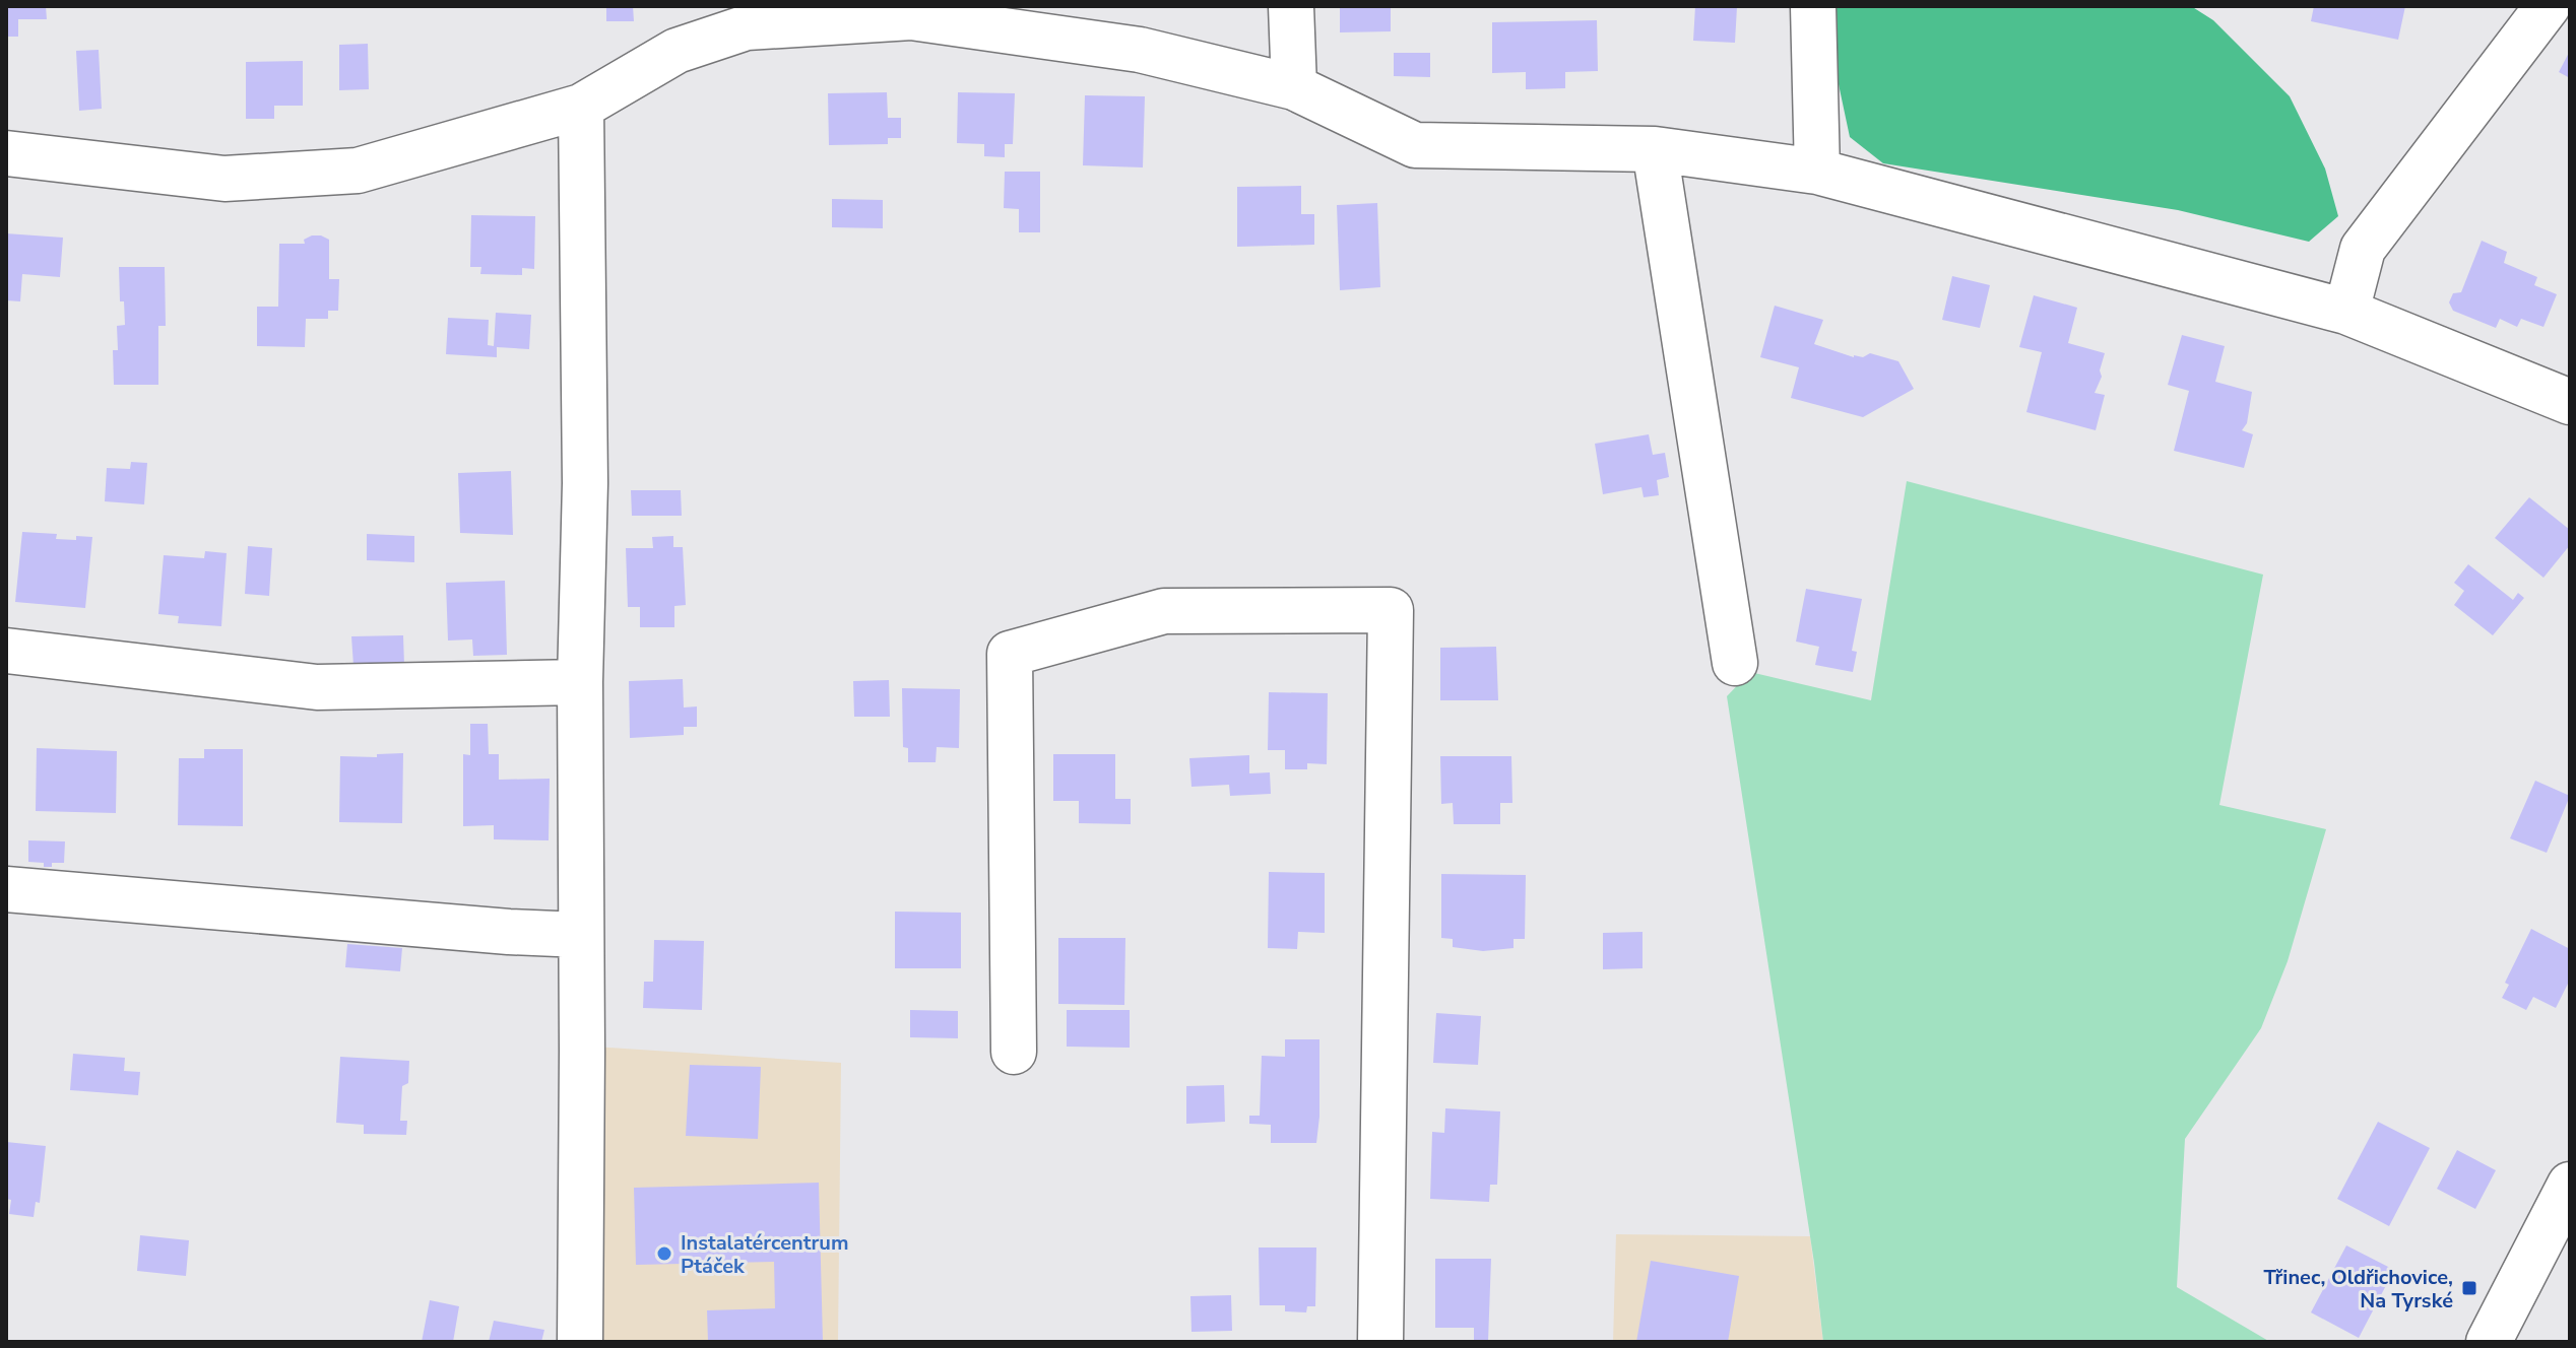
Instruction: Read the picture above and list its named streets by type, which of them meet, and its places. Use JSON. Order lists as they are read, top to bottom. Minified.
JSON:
{"places":{"other":["Instalatércentrum Ptáček"],"transit":["Třinec, Oldřichovice, Na Tyrské"]}}
